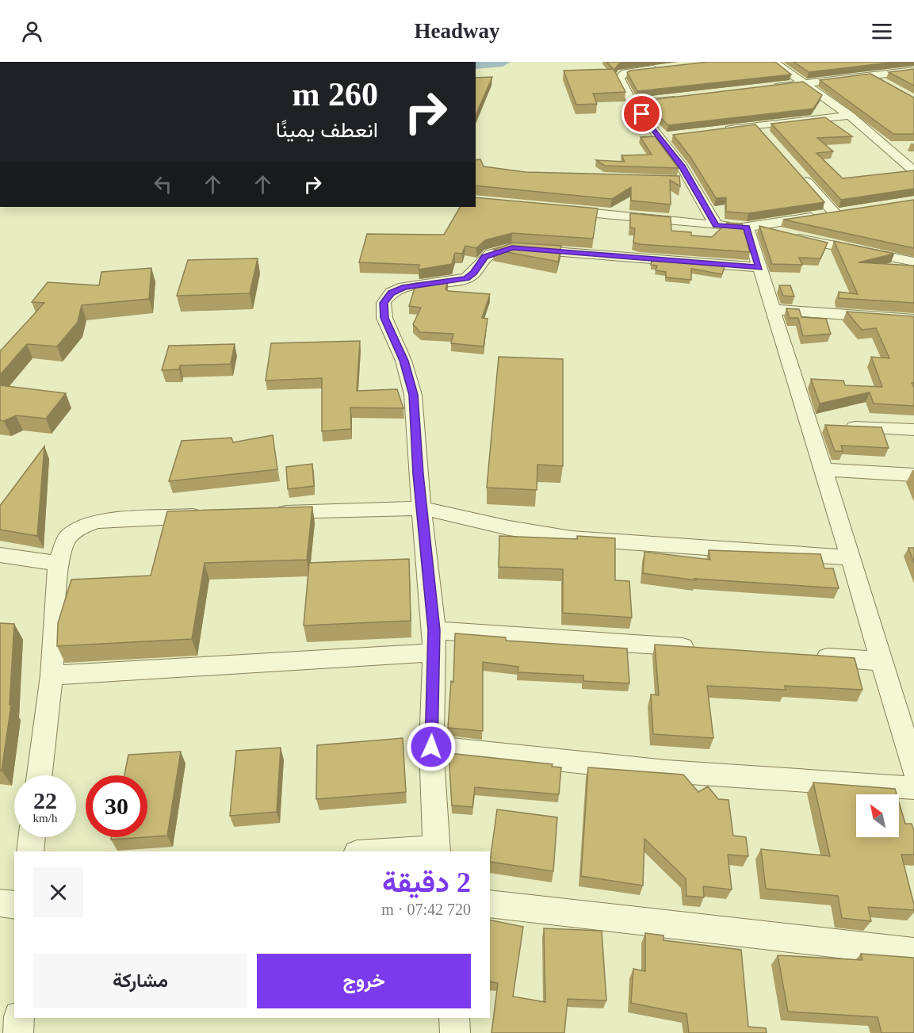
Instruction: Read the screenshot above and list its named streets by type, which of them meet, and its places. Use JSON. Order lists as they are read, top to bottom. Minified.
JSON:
{"north":"top left","page":{"header":"Headway","turn":["260 m","انعطف يمينًا"],"speed":"22 km/h","limit":"30","heading":["2 دقيقة","720 m · 07:42"],"buttons":["خروج","مشاركة"]}}
